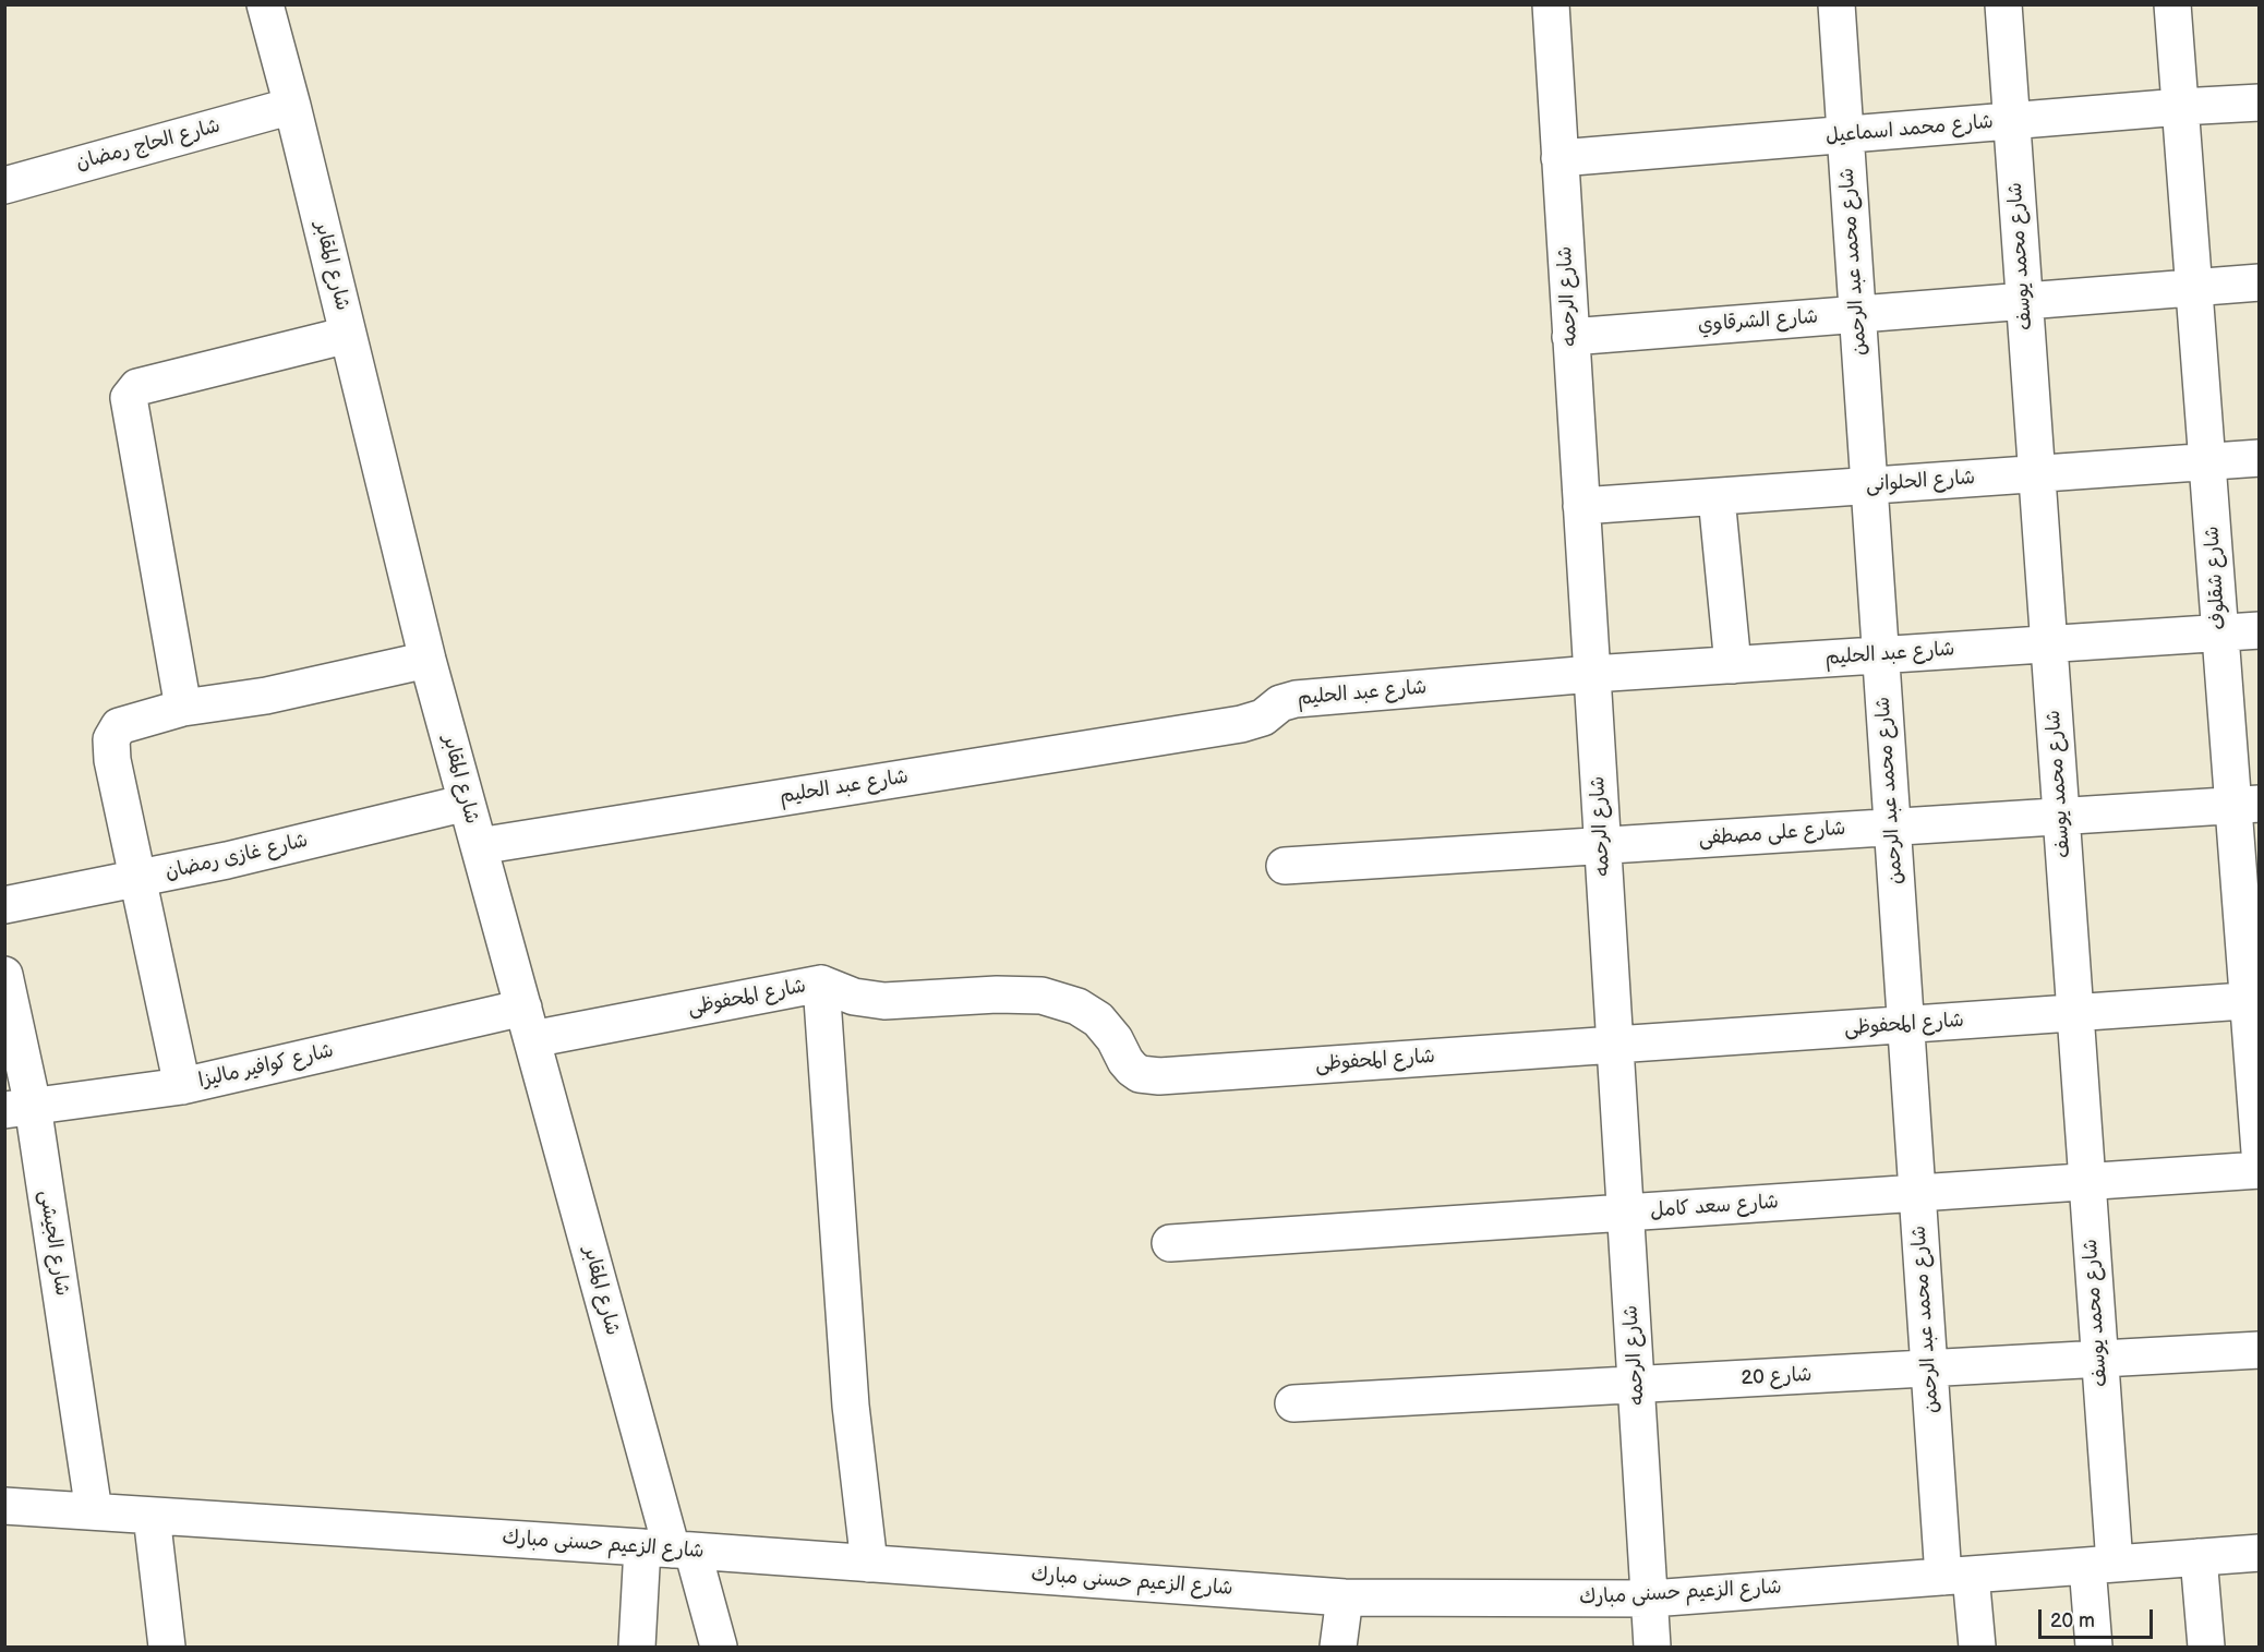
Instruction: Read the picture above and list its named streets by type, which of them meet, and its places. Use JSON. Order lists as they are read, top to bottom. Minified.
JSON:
{"streets":{"street":["شارع محمد اسماعيل","شارع الحاج رمضان","شارع محمد يوسف","شارع محمد عبد الرحمن","شارع المقابر","شارع الرحمه","شارع الشرقاوي","شارع الحلوانى","شارع شقلوف","شارع عبد الحليم","شارع على مصطفى","شارع غازى رمضان","شارع المحفوظى","شارع كوافير ماليزا","شارع سعد كامل","شارع الجيشى","شارع 20","شارع الزعيم حسنى مبارك"]},"crossings":[["شارع محمد اسماعيل","شارع محمد يوسف"],["شارع محمد اسماعيل","شارع محمد عبد الرحمن"],["شارع محمد اسماعيل","شارع الرحمه"],["شارع محمد اسماعيل","شارع شقلوف"],["شارع الحاج رمضان","شارع المقابر"],["شارع محمد يوسف","شارع الشرقاوي"],["شارع محمد يوسف","شارع الحلوانى"],["شارع محمد يوسف","شارع عبد الحليم"],["شارع محمد يوسف","شارع على مصطفى"],["شارع محمد يوسف","شارع المحفوظى"],["شارع محمد يوسف","شارع سعد كامل"],["شارع محمد يوسف","شارع 20"],["شارع محمد يوسف","شارع الزعيم حسنى مبارك"],["شارع محمد عبد الرحمن","شارع الشرقاوي"],["شارع محمد عبد الرحمن","شارع الحلوانى"],["شارع محمد عبد الرحمن","شارع عبد الحليم"],["شارع محمد عبد الرحمن","شارع على مصطفى"],["شارع محمد عبد الرحمن","شارع المحفوظى"],["شارع محمد عبد الرحمن","شارع سعد كامل"],["شارع محمد عبد الرحمن","شارع 20"],["شارع محمد عبد الرحمن","شارع الزعيم حسنى مبارك"],["شارع المقابر","شارع عبد الحليم"],["شارع المقابر","شارع غازى رمضان"],["شارع المقابر","شارع المحفوظى"],["شارع المقابر","شارع كوافير ماليزا"],["شارع المقابر","شارع الزعيم حسنى مبارك"],["شارع الرحمه","شارع الشرقاوي"],["شارع الرحمه","شارع الحلوانى"],["شارع الرحمه","شارع عبد الحليم"],["شارع الرحمه","شارع على مصطفى"],["شارع الرحمه","شارع المحفوظى"],["شارع الرحمه","شارع سعد كامل"],["شارع الرحمه","شارع 20"],["شارع الرحمه","شارع الزعيم حسنى مبارك"],["شارع الشرقاوي","شارع شقلوف"],["شارع الحلوانى","شارع شقلوف"],["شارع شقلوف","شارع عبد الحليم"],["شارع شقلوف","شارع على مصطفى"],["شارع شقلوف","شارع المحفوظى"],["شارع المحفوظى","شارع كوافير ماليزا"],["شارع كوافير ماليزا","شارع الجيشى"],["شارع الجيشى","شارع الزعيم حسنى مبارك"]],"scale_bar":"20 m"}
